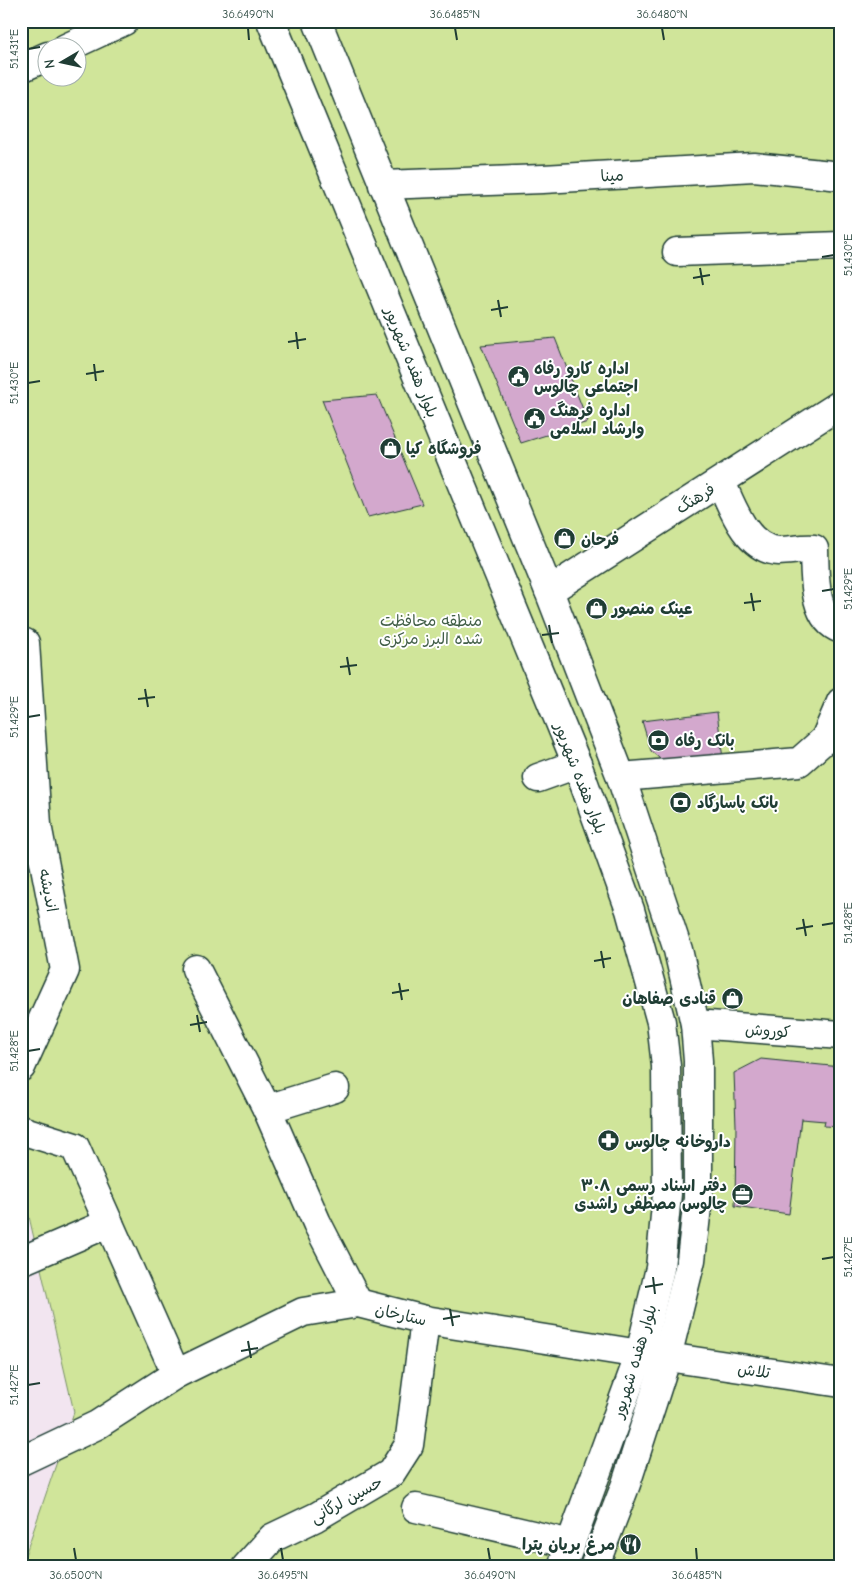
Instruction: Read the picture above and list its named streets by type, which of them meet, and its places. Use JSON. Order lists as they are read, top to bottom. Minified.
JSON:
{"streets":{"main road":["مینا","بلوار هفده شهریور","فرهنگ","اندیشه","کوروش","ستارخان","تلاش","حسین لرگانی"]},"crossings":[["مینا","بلوار هفده شهریور"],["بلوار هفده شهریور","فرهنگ"],["بلوار هفده شهریور","کوروش"],["بلوار هفده شهریور","ستارخان"],["بلوار هفده شهریور","تلاش"],["ستارخان","حسین لرگانی"]],"parks":["منطقه محافظت شده البرز مرکزی"],"places":{"public building":["اداره کارو رفاه اجتماعی چالوس","اداره فرهنگ وارشاد اسلامی"],"shop":["فروشگاه کیا","فرحان","عینک منصور","قنادی صفاهان"],"bank":["بانک رفاه","بانک پاسارگاد"],"pharmacy":["داروخانه چالوس"],"office":["دفتر اسناد رسمی ۳۰۸ چالوس مصطفی راشدی"],"restaurant":["مرغ بریان پترا"]},"north":"left","coordinates":["36.6490°N","36.6485°N","36.6480°N","51.431°E","51.430°E","51.429°E","51.428°E","51.427°E","36.6500°N","36.6495°N"]}
